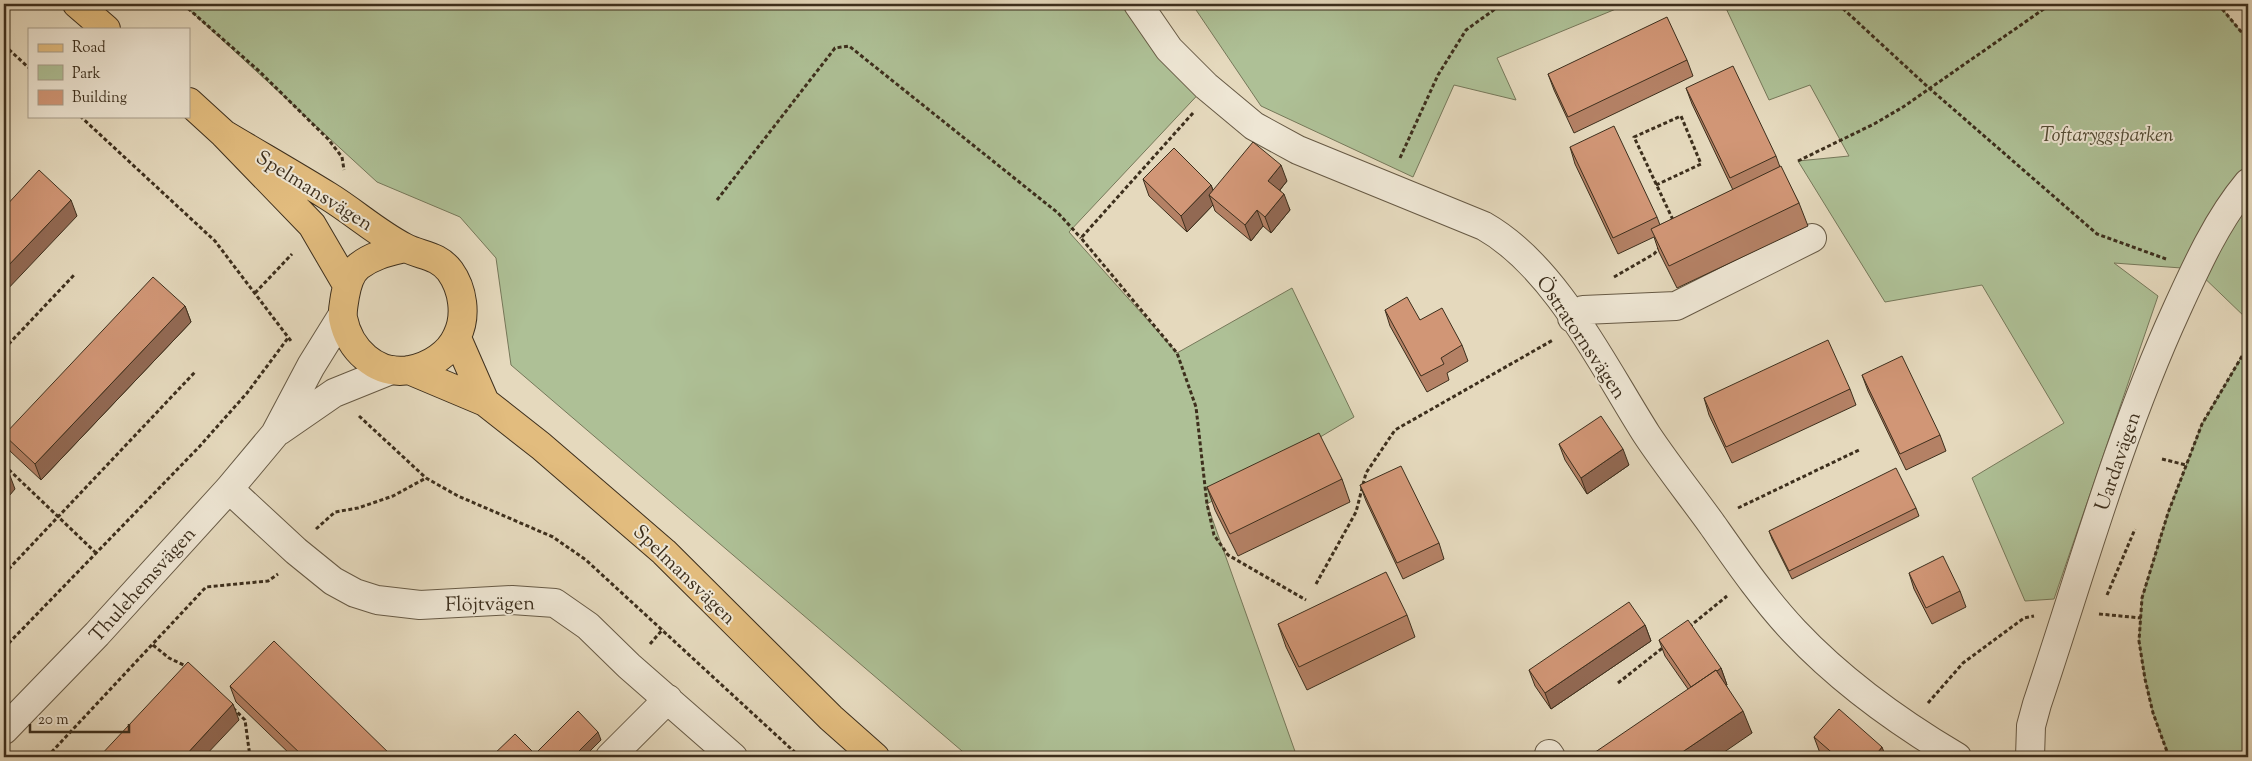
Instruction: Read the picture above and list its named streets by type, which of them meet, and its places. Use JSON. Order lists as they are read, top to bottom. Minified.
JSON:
{"streets":{"main road":["Spelmansvägen"],"street":["Östratornsvägen","Uardavägen","Thulehemsvägen","Flöjtvägen"]},"crossings":[["Spelmansvägen","Thulehemsvägen"],["Thulehemsvägen","Flöjtvägen"]],"parks":["Toftaryggsparken"],"legend":["Road","Park","Building"],"scale_bar":"20 m"}
